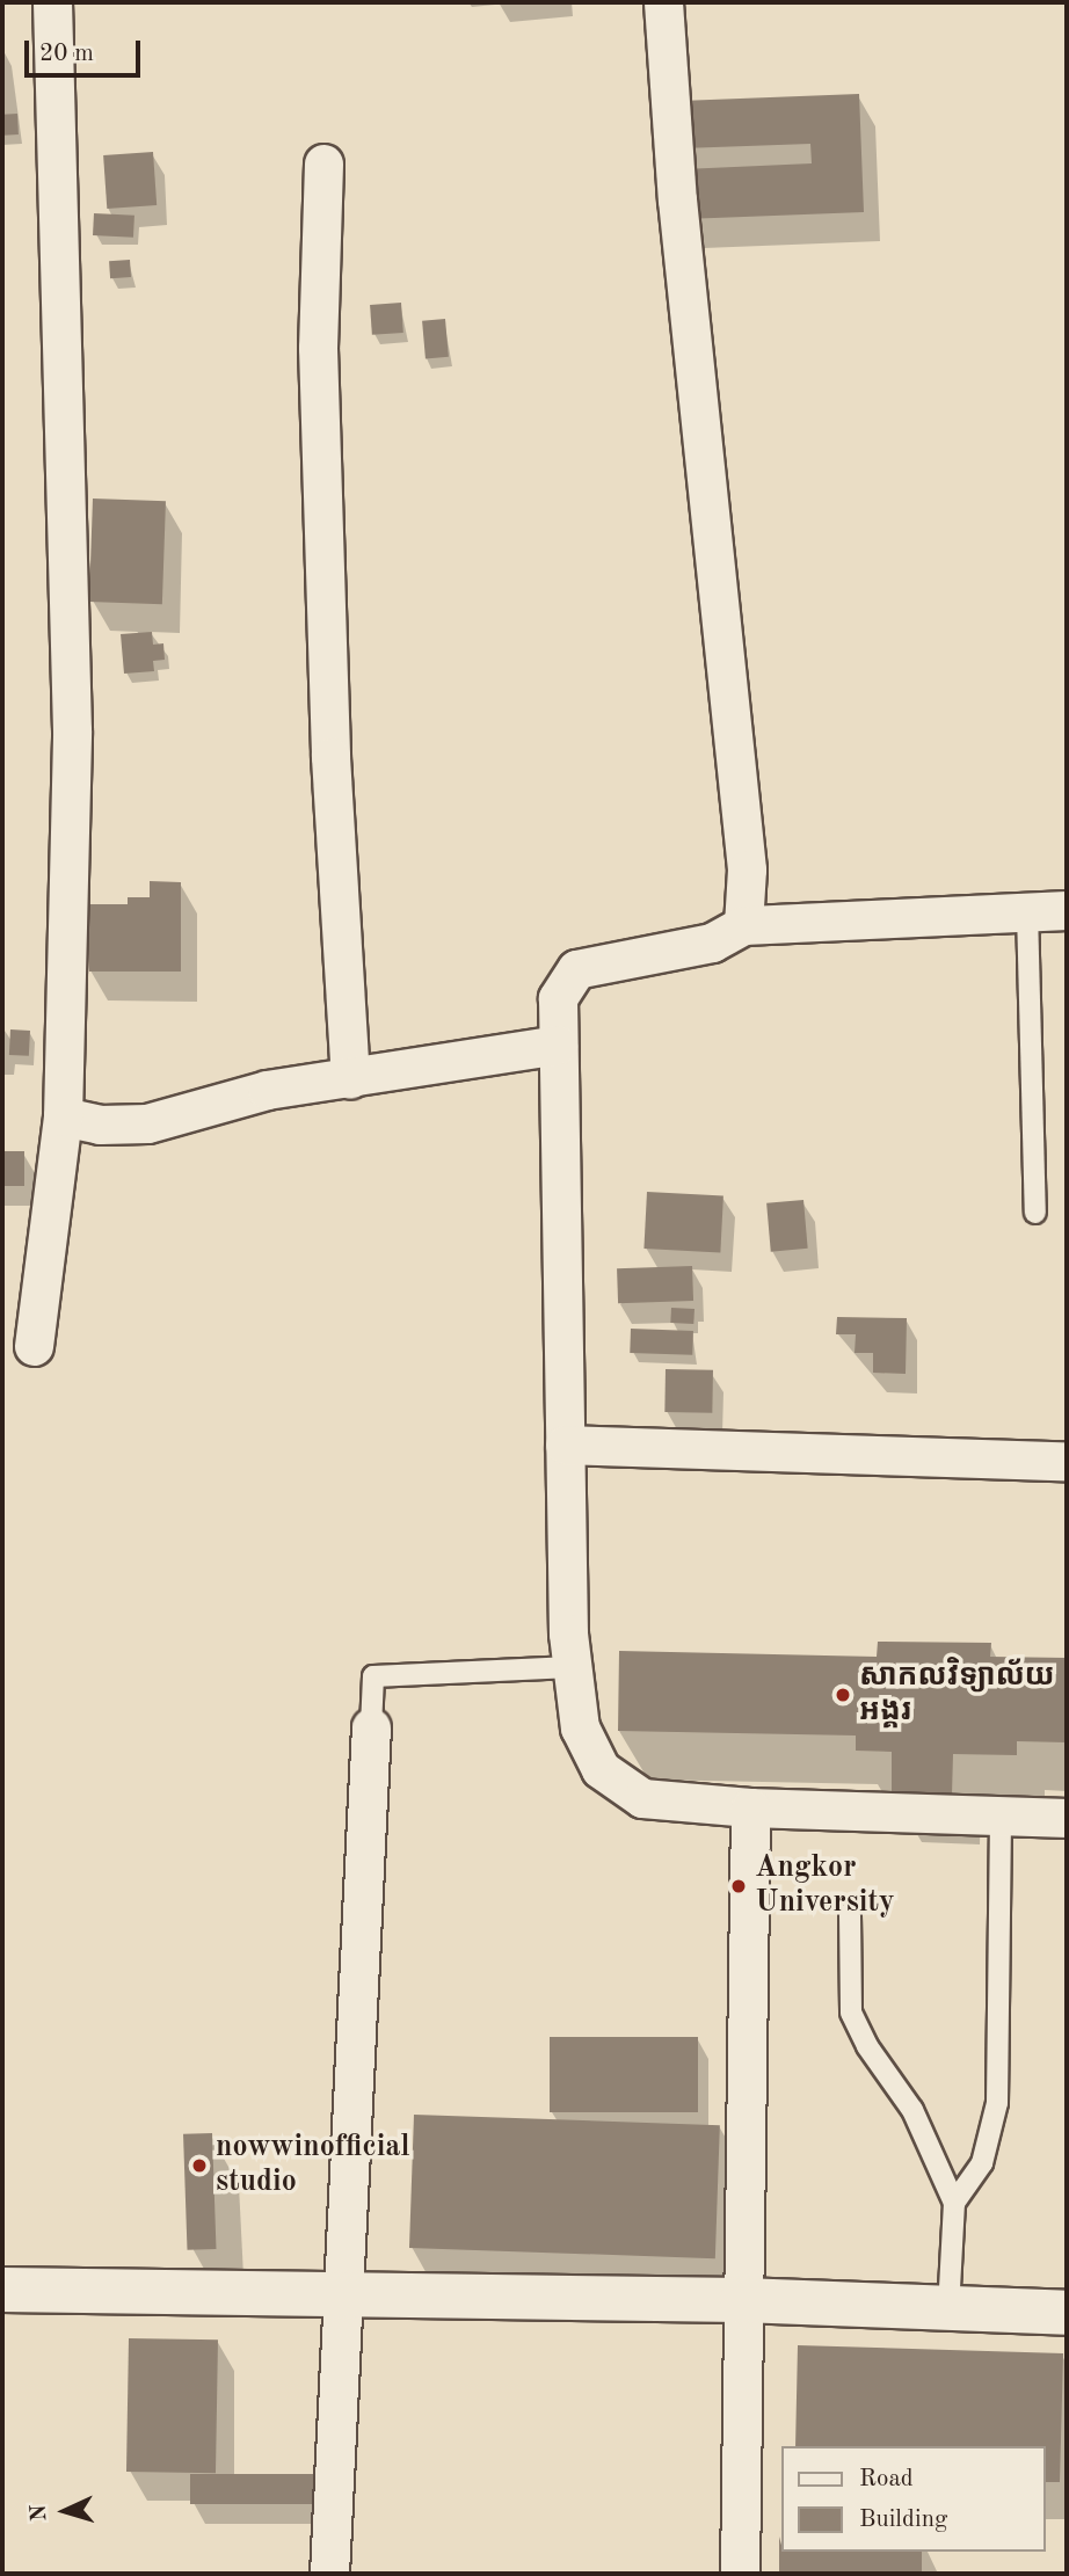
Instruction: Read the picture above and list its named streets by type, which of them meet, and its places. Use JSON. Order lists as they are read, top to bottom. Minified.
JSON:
{"places":["សាកលវិទ្យាល័យ អង្គរ","Angkor University","nowwinofficial studio"],"legend":["Road","Building"],"scale_bar":"20 m","north":"left"}
